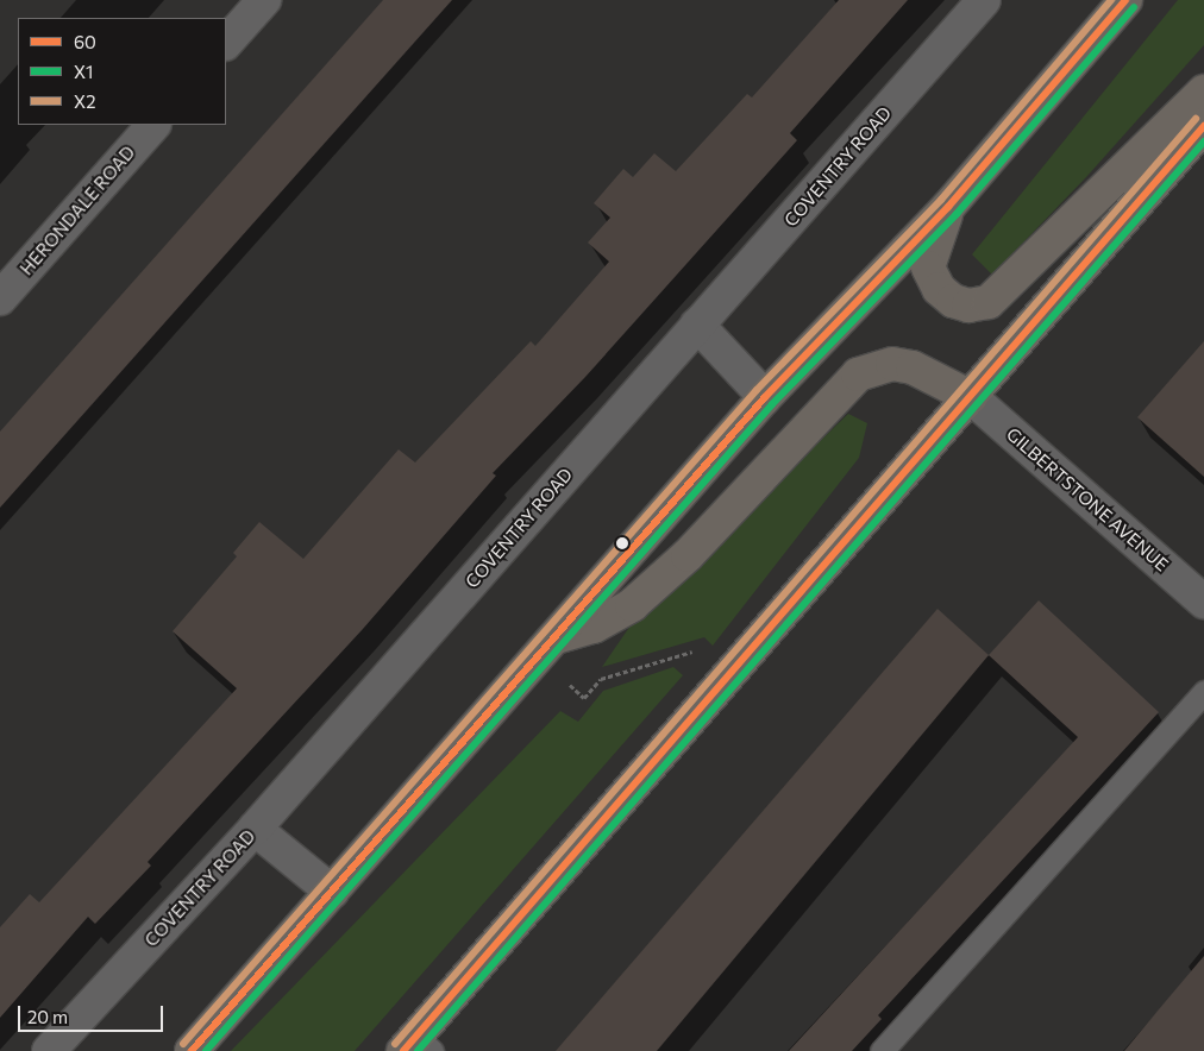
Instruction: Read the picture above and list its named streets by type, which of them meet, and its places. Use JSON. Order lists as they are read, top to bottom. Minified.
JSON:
{"streets":{"street":["COVENTRY ROAD","HERONDALE ROAD","GILBERTSTONE AVENUE"]},"lines":["transit line 60","transit line X2","transit line X1"],"legend":["60","X1","X2"],"scale_bar":"20 m"}
